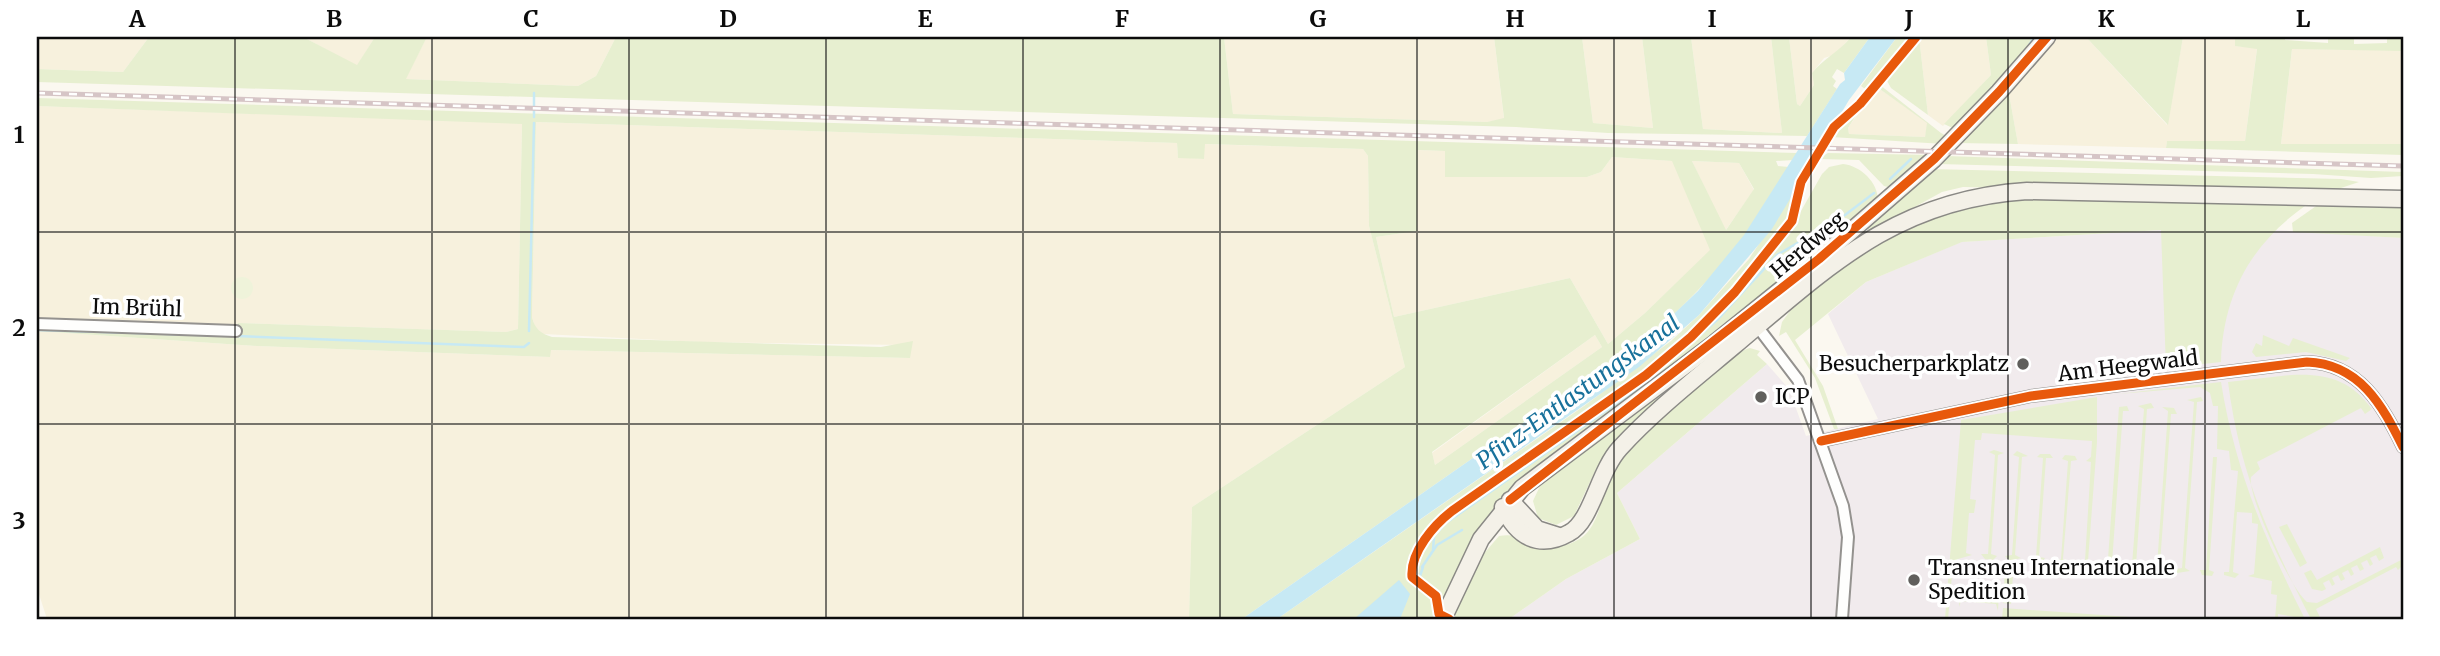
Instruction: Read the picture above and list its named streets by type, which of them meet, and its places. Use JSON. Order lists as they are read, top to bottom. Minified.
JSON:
{"streets":{"main road":["Herdweg"],"street":["Im Brühl","Am Heegwald"]},"water":["Pfinz-Entlastungskanal"],"places":["Besucherparkplatz","ICP","Transneu Internationale Spedition"],"grid":{"columns":["A","B","C","D","E","F","G","H","I","J","K","L"],"rows":["1","2","3"]}}
